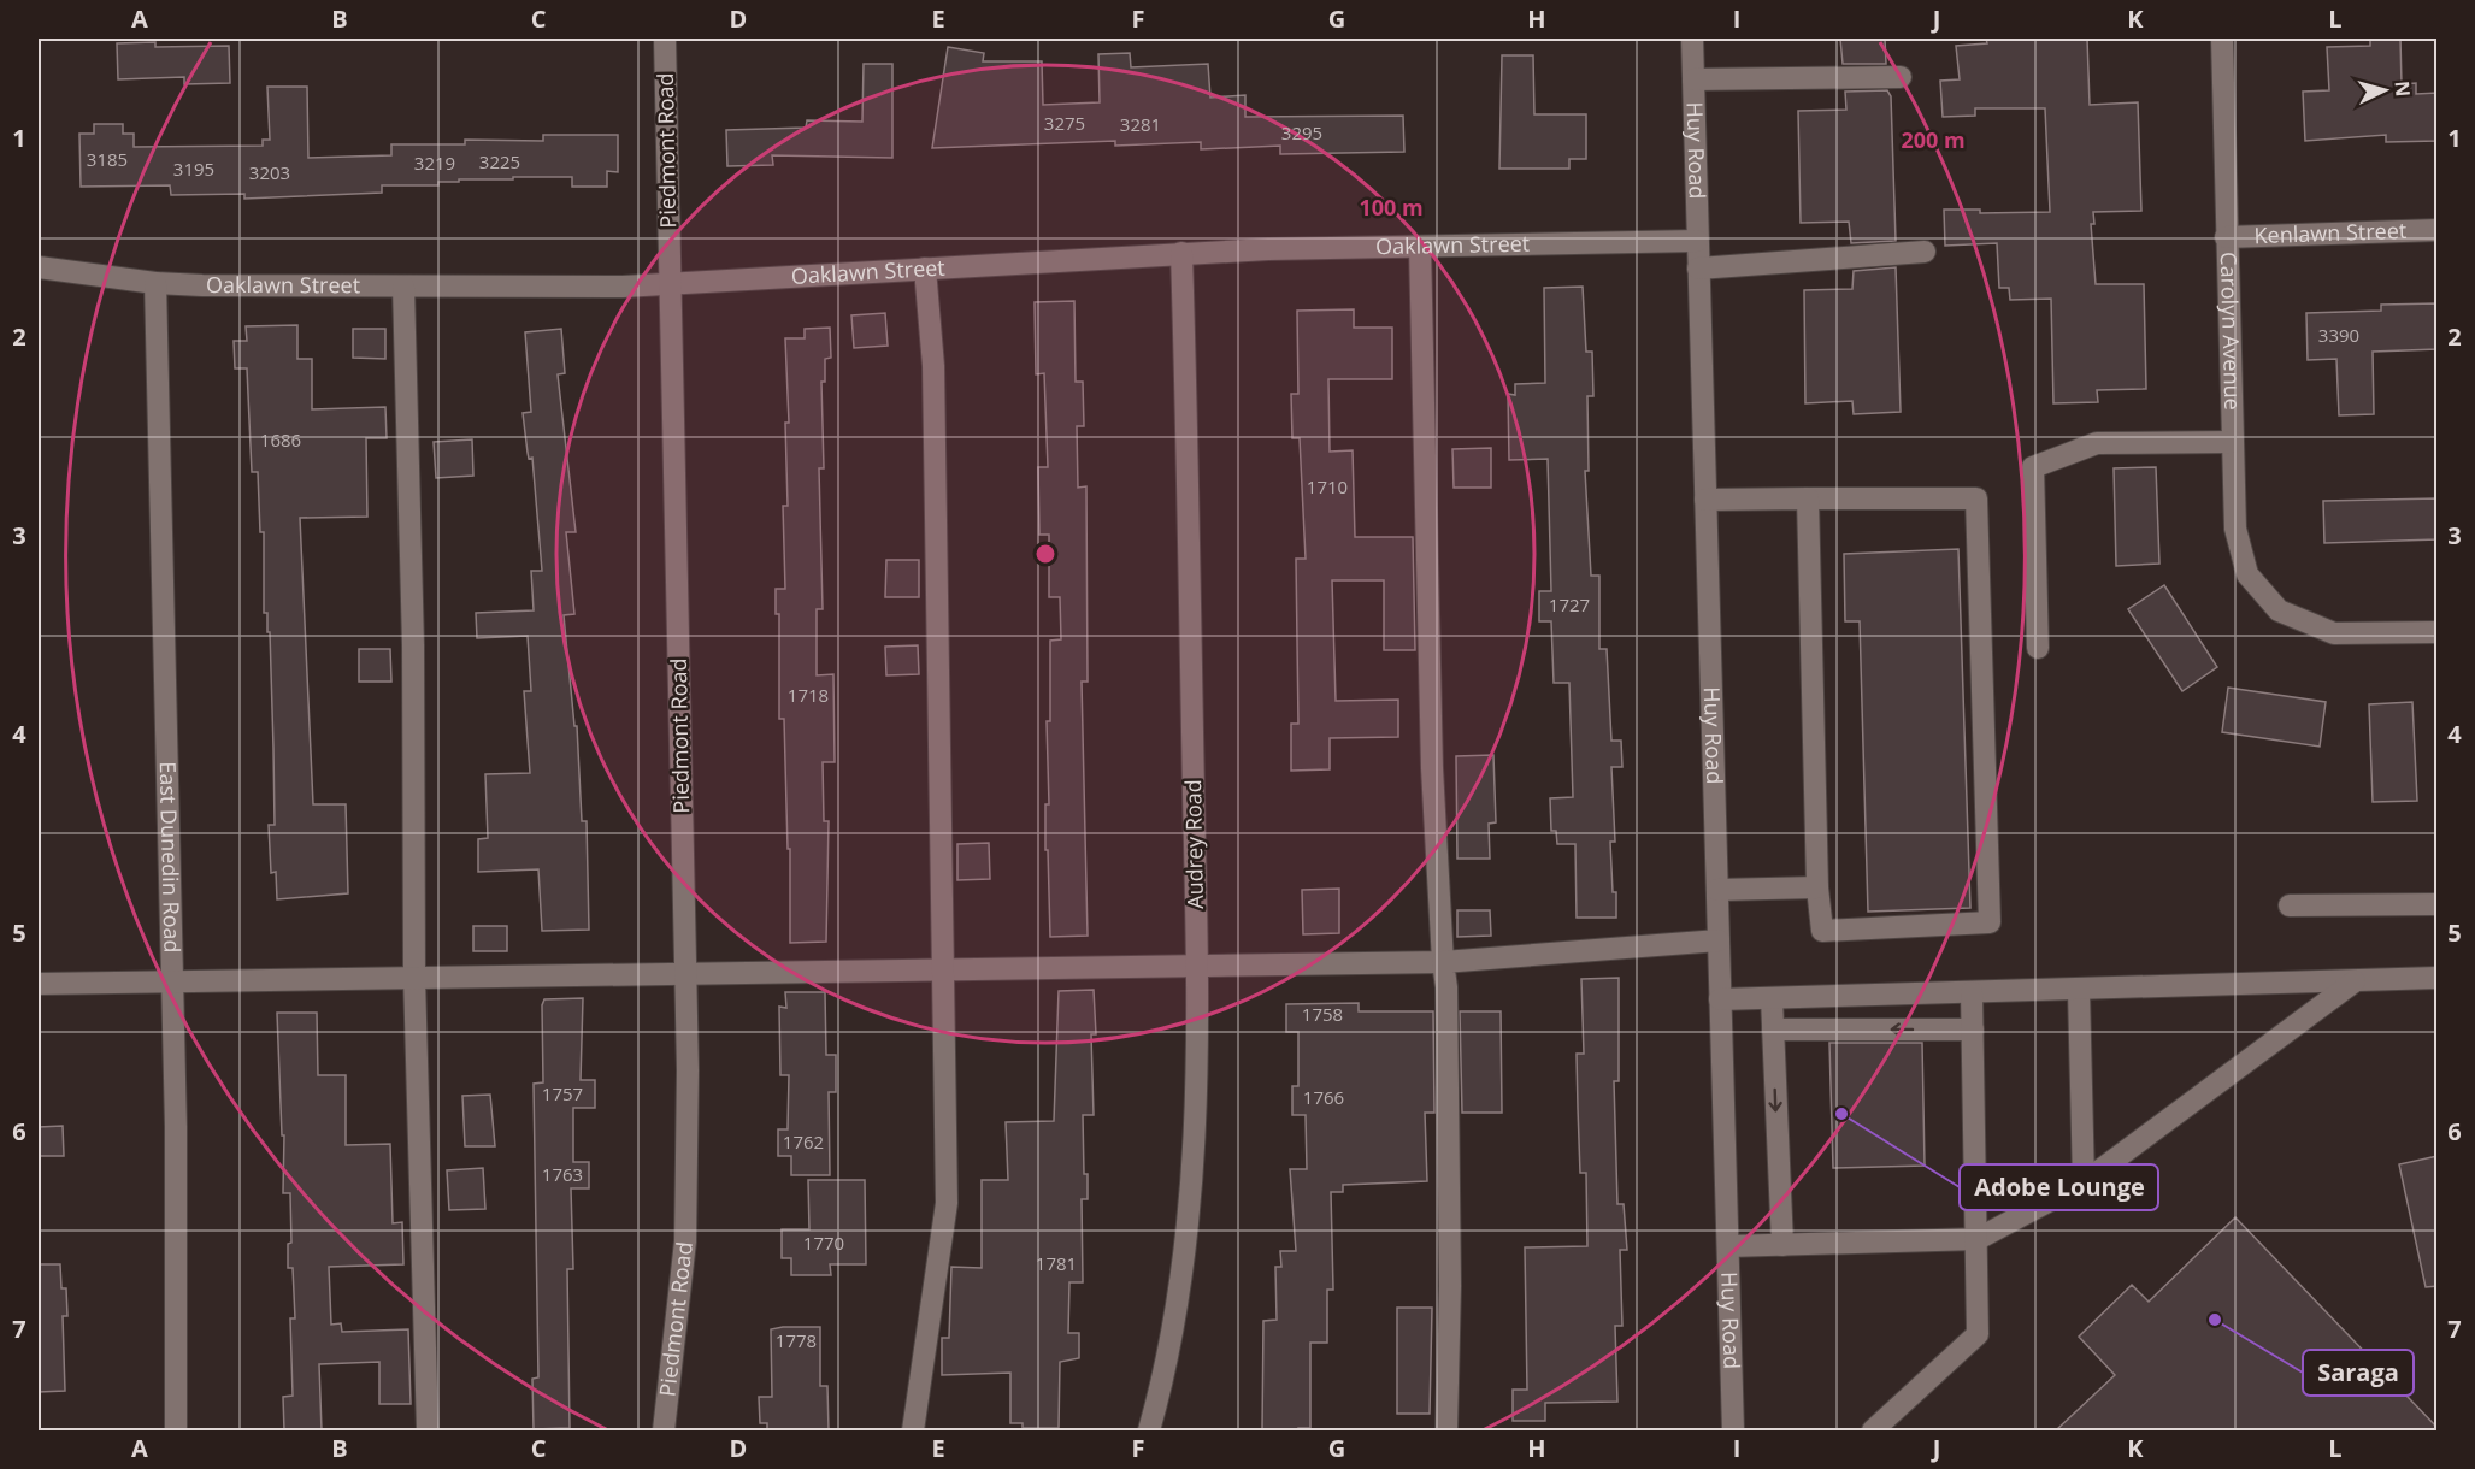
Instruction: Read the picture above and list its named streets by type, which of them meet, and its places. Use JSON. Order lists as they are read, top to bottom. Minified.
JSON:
{"streets":{"street":["Huy Road","Piedmont Road","Kenlawn Street","Oaklawn Street","Carolyn Avenue","Audrey Road","East Dunedin Road"]},"crossings":[["Huy Road","Oaklawn Street"],["Piedmont Road","Oaklawn Street"],["Kenlawn Street","Carolyn Avenue"],["Oaklawn Street","Audrey Road"],["Oaklawn Street","East Dunedin Road"]],"places":["Adobe Lounge","Saraga"],"house_numbers":["3275","3281","3295","3185","3225","3219","3195","3203","3390","1686","1710","1727","1718","1758","1757","1766","1762","1763","1770","1781","1778"],"north":"right","grid":{"columns":["A","B","C","D","E","F","G","H","I","J","K","L"],"rows":["1","2","3","4","5","6","7"]},"rings":["200 m","100 m"]}
